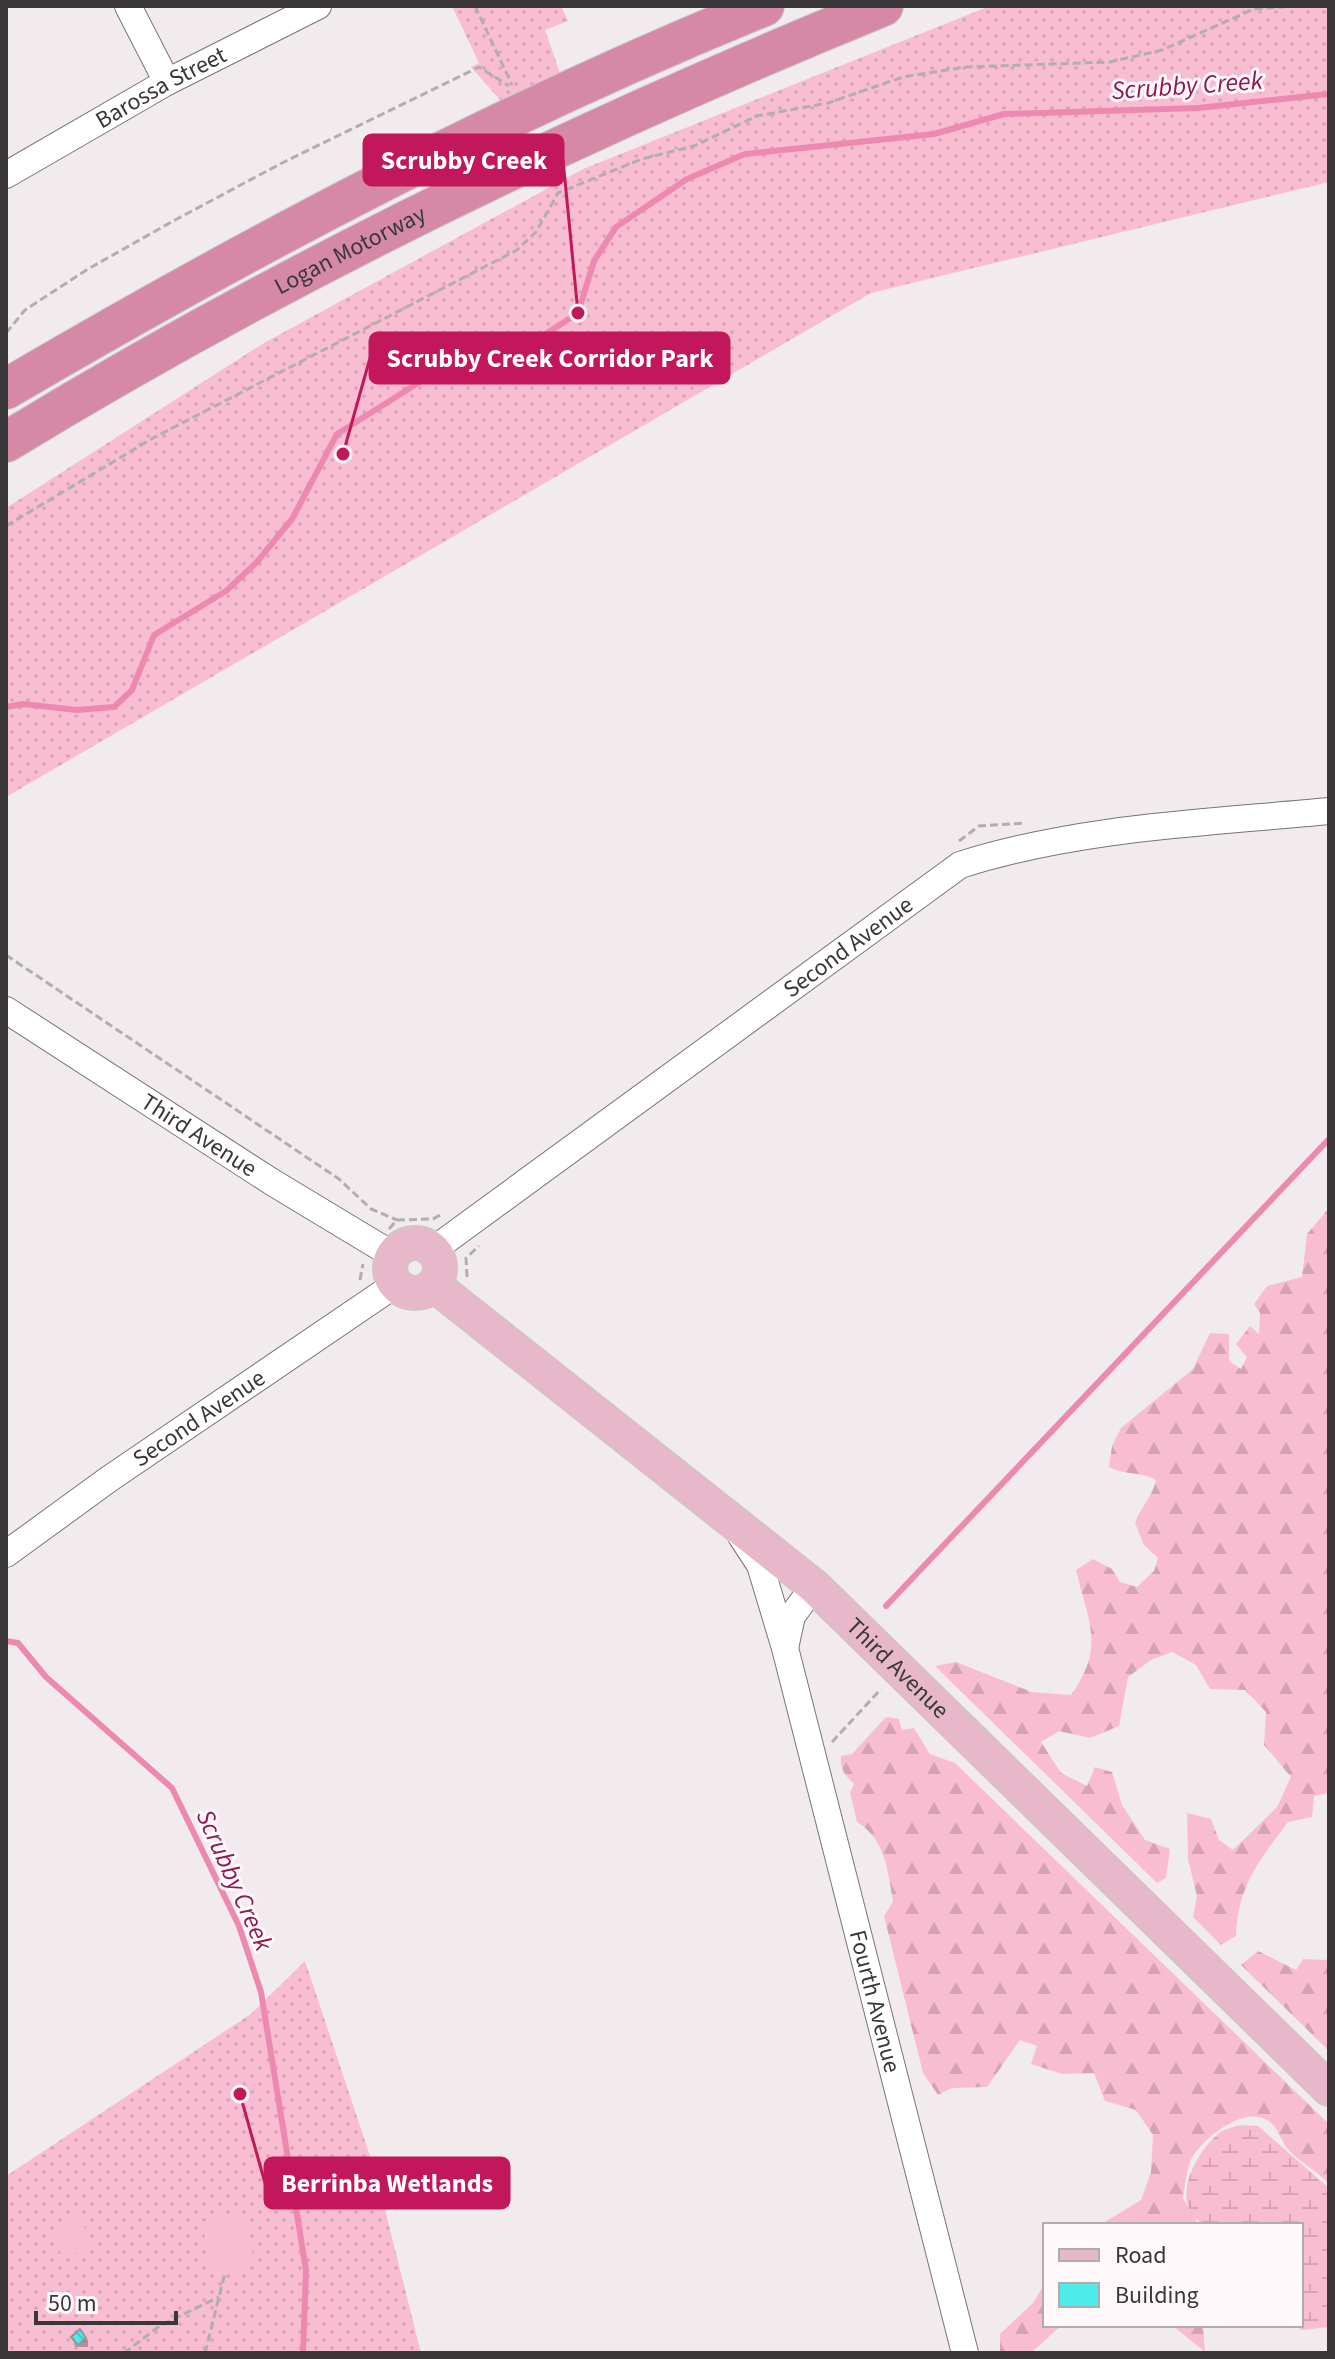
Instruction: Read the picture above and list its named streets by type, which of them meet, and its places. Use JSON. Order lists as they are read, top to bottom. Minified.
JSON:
{"streets":{"highway":["Logan Motorway"],"main road":["Third Avenue"],"street":["Barossa Street","Second Avenue","Fourth Avenue"]},"crossings":[["Second Avenue","Third Avenue"],["Third Avenue","Fourth Avenue"]],"water":["Scrubby Creek"],"places":["Scrubby Creek","Scrubby Creek Corridor Park","Berrinba Wetlands"],"legend":["Road","Building"],"scale_bar":"50 m"}
